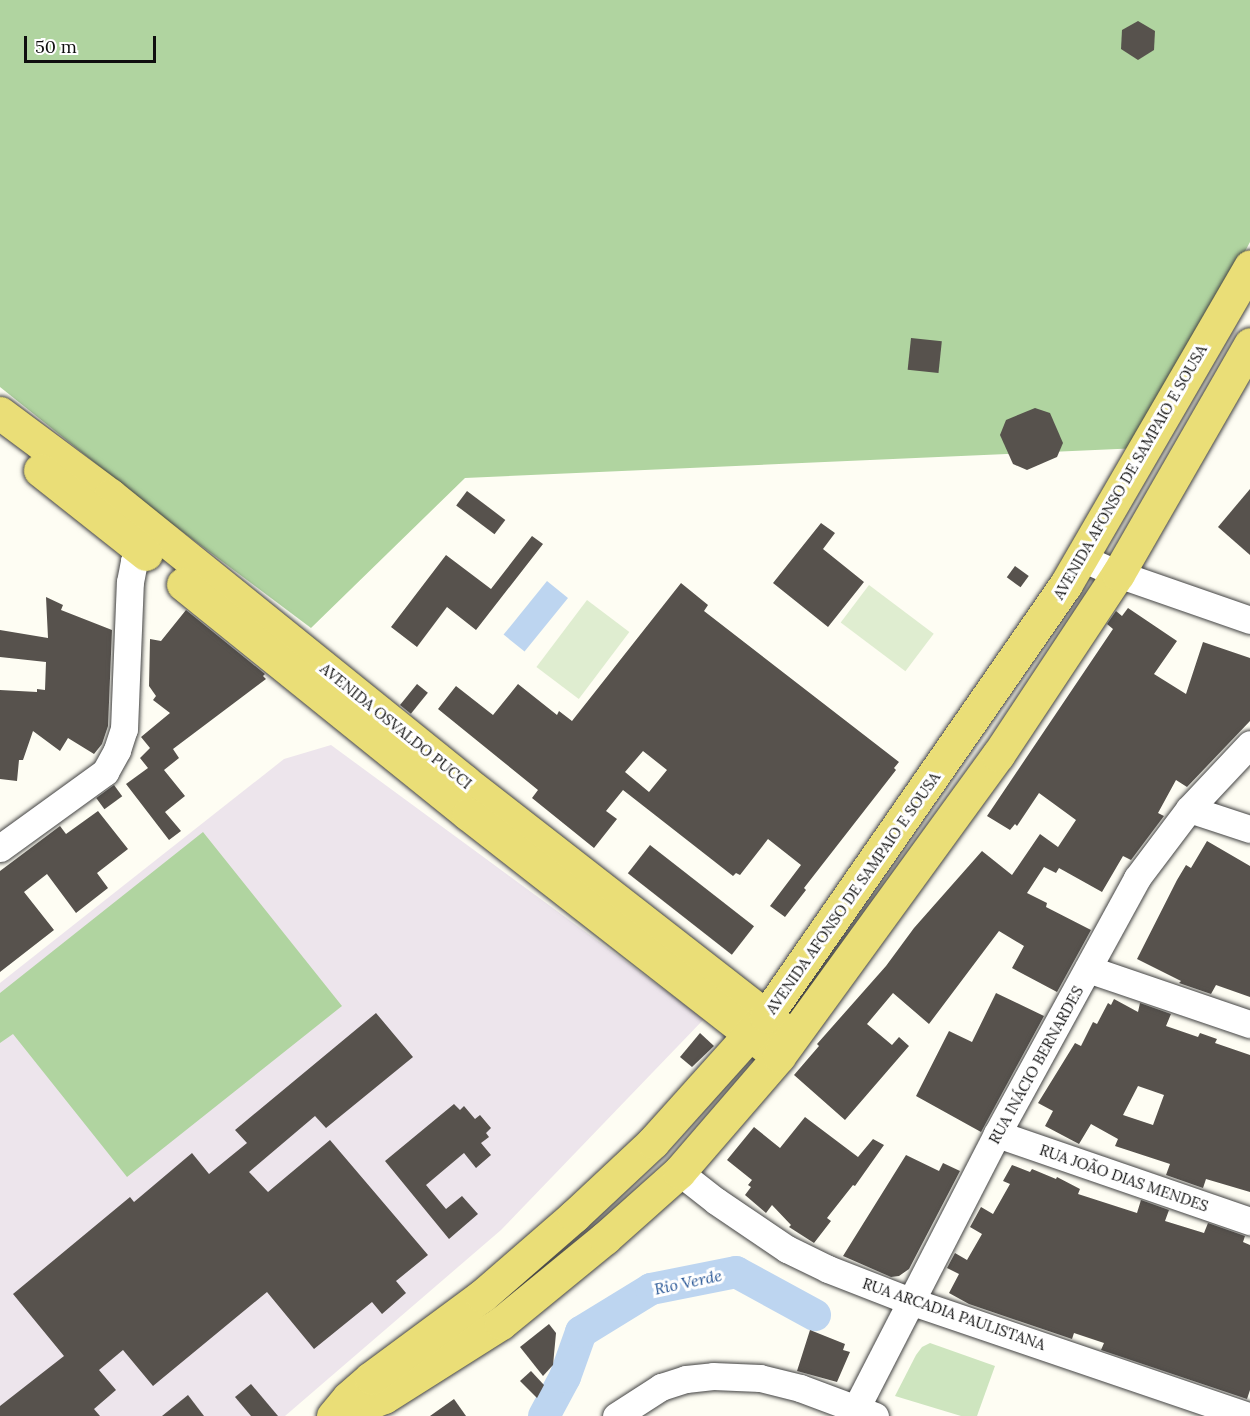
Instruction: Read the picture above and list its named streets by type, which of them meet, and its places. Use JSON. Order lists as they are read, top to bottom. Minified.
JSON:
{"streets":{"main road":["AVENIDA AFONSO DE SAMPAIO E SOUSA","AVENIDA OSVALDO PUCCI"],"street":["RUA INÁCIO BERNARDES","RUA JOÃO DIAS MENDES","RUA ARCADIA PAULISTANA"]},"crossings":[["AVENIDA AFONSO DE SAMPAIO E SOUSA","AVENIDA OSVALDO PUCCI"],["AVENIDA AFONSO DE SAMPAIO E SOUSA","RUA ARCADIA PAULISTANA"],["RUA INÁCIO BERNARDES","RUA JOÃO DIAS MENDES"],["RUA INÁCIO BERNARDES","RUA ARCADIA PAULISTANA"]],"water":["Rio Verde"],"scale_bar":"50 m"}
